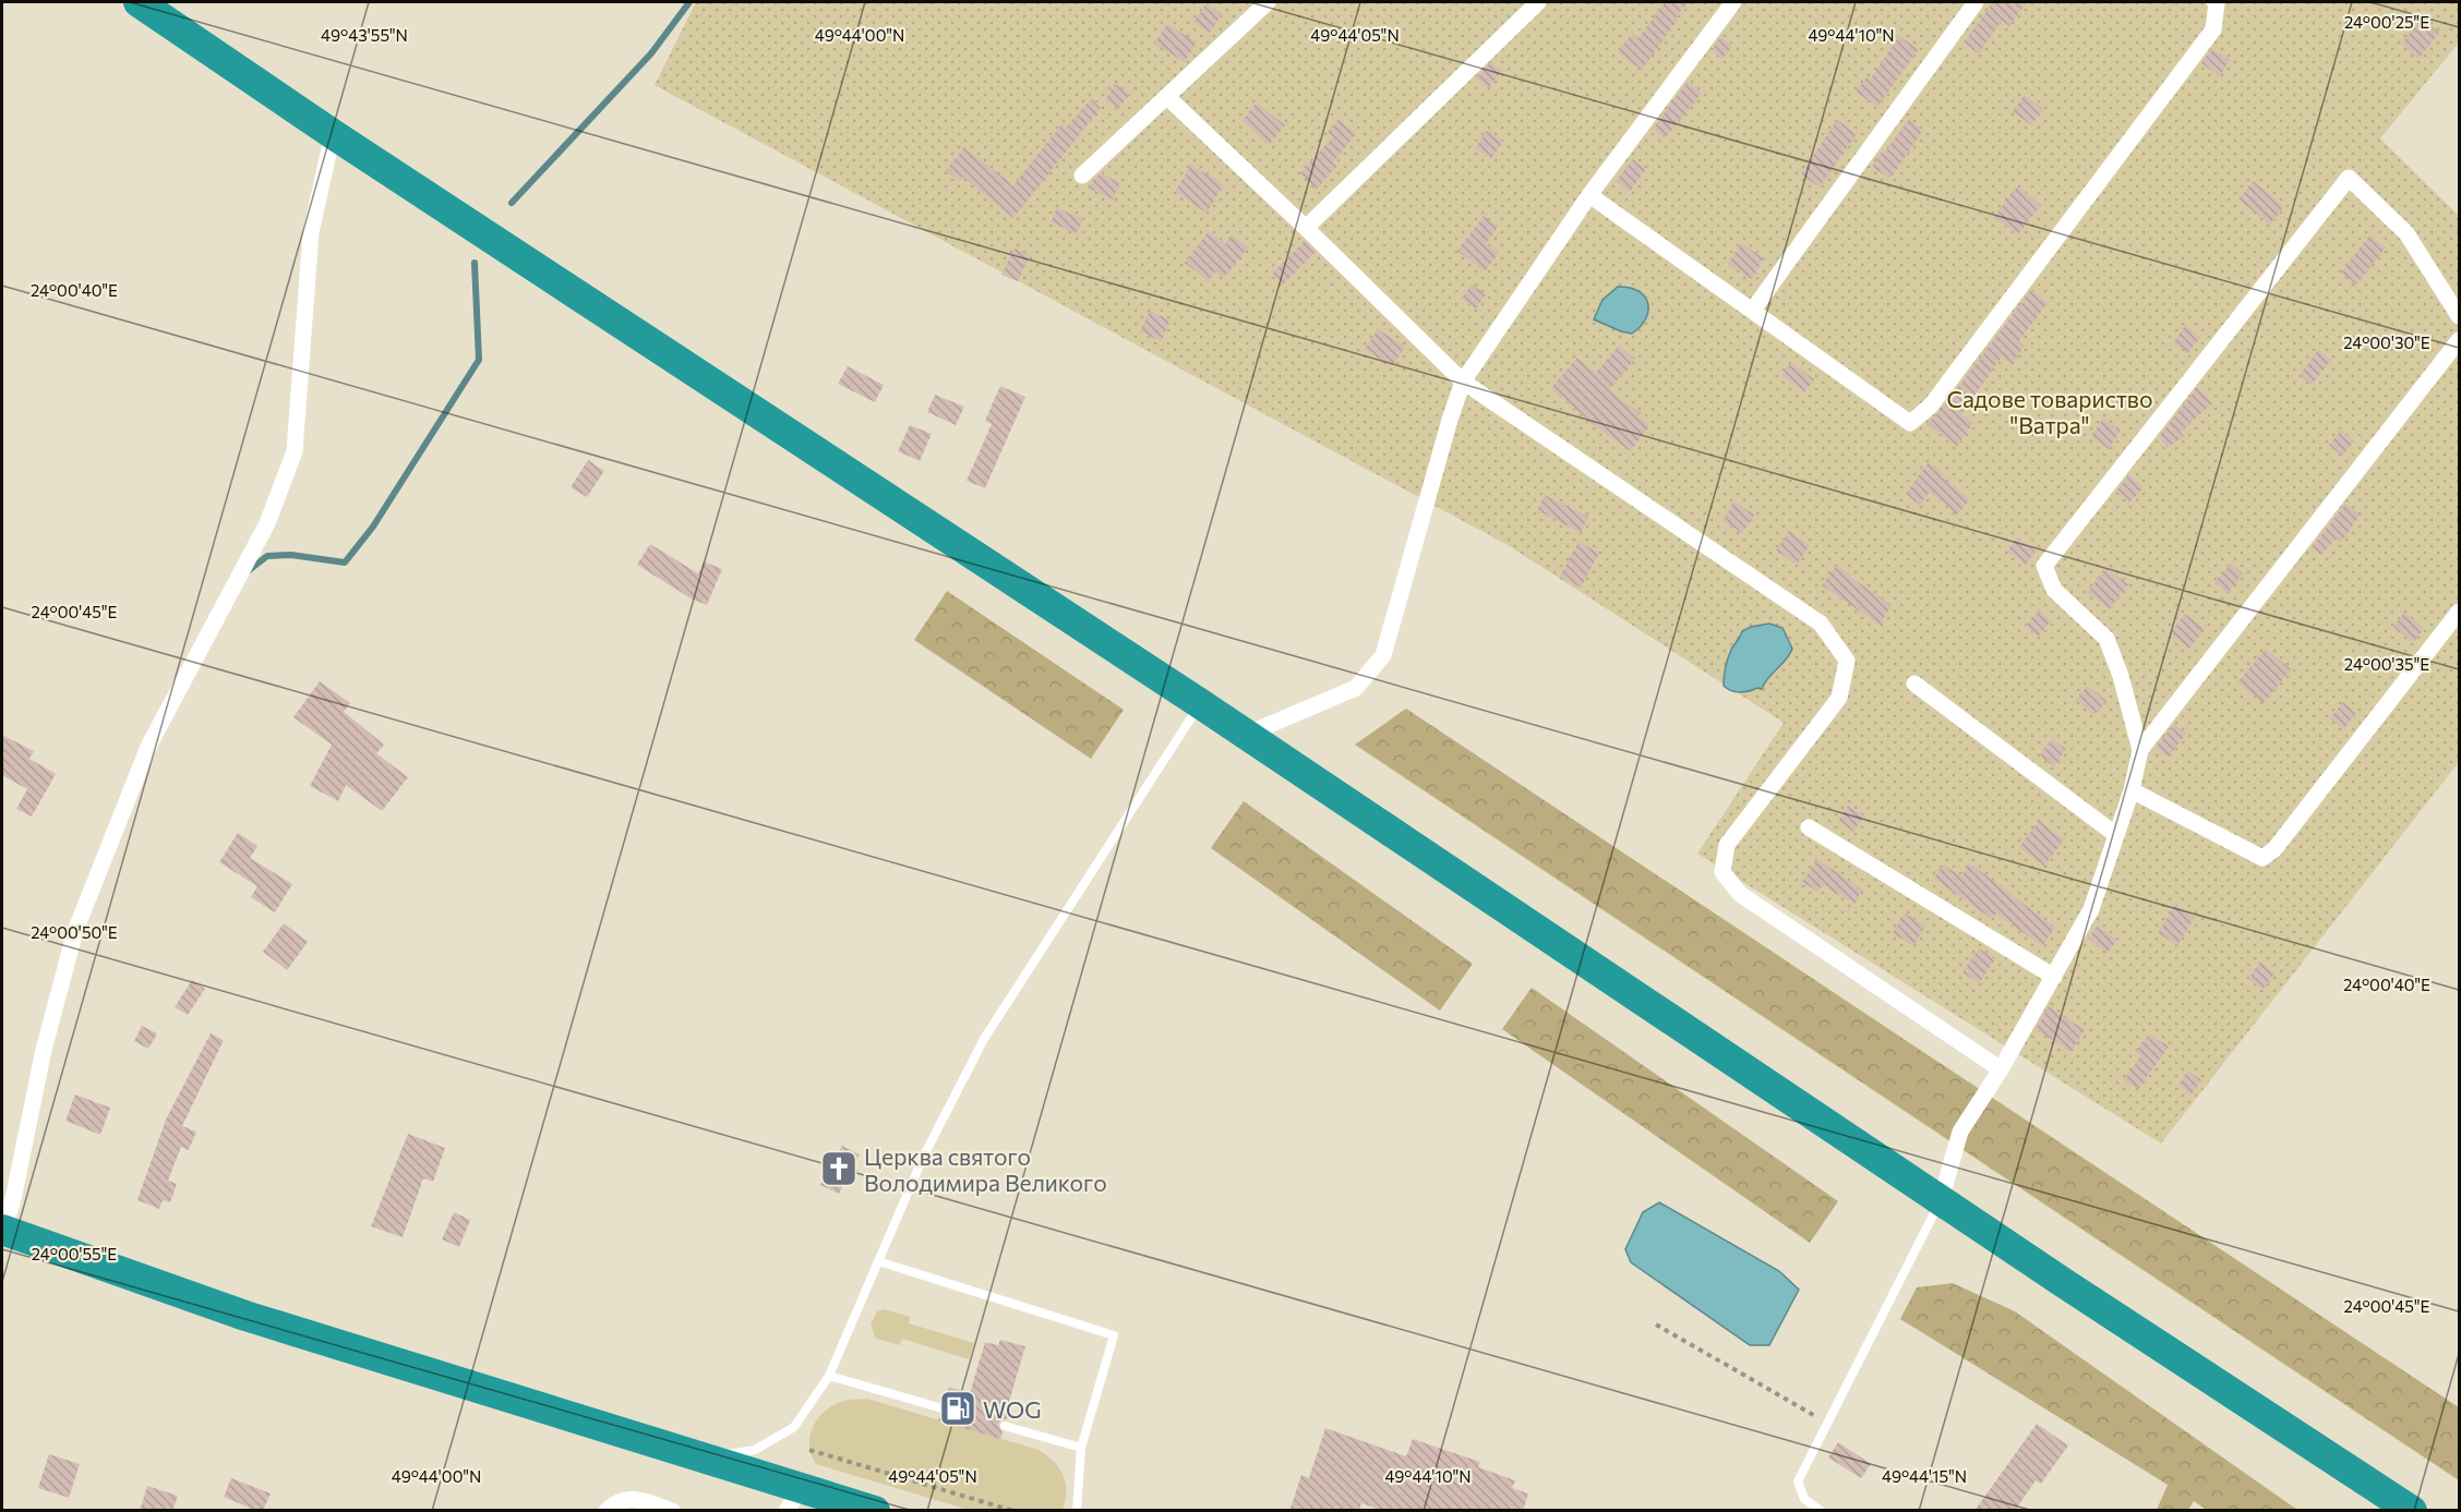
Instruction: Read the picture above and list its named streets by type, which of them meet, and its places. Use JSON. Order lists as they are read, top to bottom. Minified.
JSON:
{"parks":["Садове товариство \"Ватра\""],"places":{"church":["Церква святого Володимира Великого"],"fuel station":["WOG"]},"coordinates":["24°00'25\"E","49°43'55\"N","49°44'00\"N","49°44'05\"N","49°44'10\"N","24°00'40\"E","24°00'30\"E","24°00'45\"E","24°00'35\"E","24°00'50\"E","24°00'55\"E","49°44'15\"N"]}
